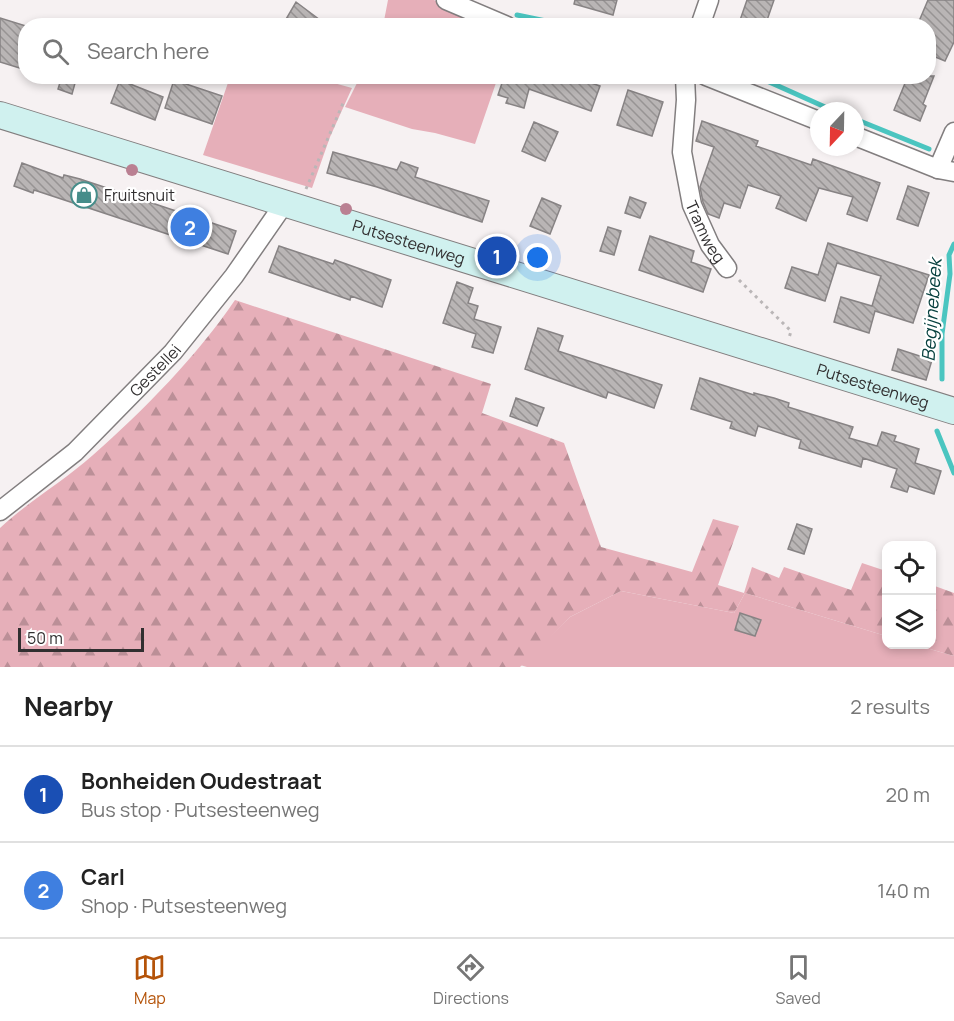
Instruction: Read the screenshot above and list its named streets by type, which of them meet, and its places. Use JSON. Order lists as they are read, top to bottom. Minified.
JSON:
{"streets":{"main road":["Putsesteenweg"],"street":["Tramweg","Gestellei"]},"crossings":[["Tramweg","Putsesteenweg"],["Putsesteenweg","Gestellei"]],"water":["Begijnebeek"],"places":{"shop":["Fruitsnuit"]},"scale_bar":"50 m","north":"bottom","page":{"search":"Search here","pins":["2","1"],"scale":"50 m","heading":["Nearby","2 results"],"list":[{"mark":"1","name":"Bonheiden Oudestraat","note":"Bus stop · Putsesteenweg","value":"20 m"},{"mark":"2","name":"Carl","note":"Shop · Putsesteenweg","value":"140 m"}],"nav":["Map","Directions","Saved"]}}
